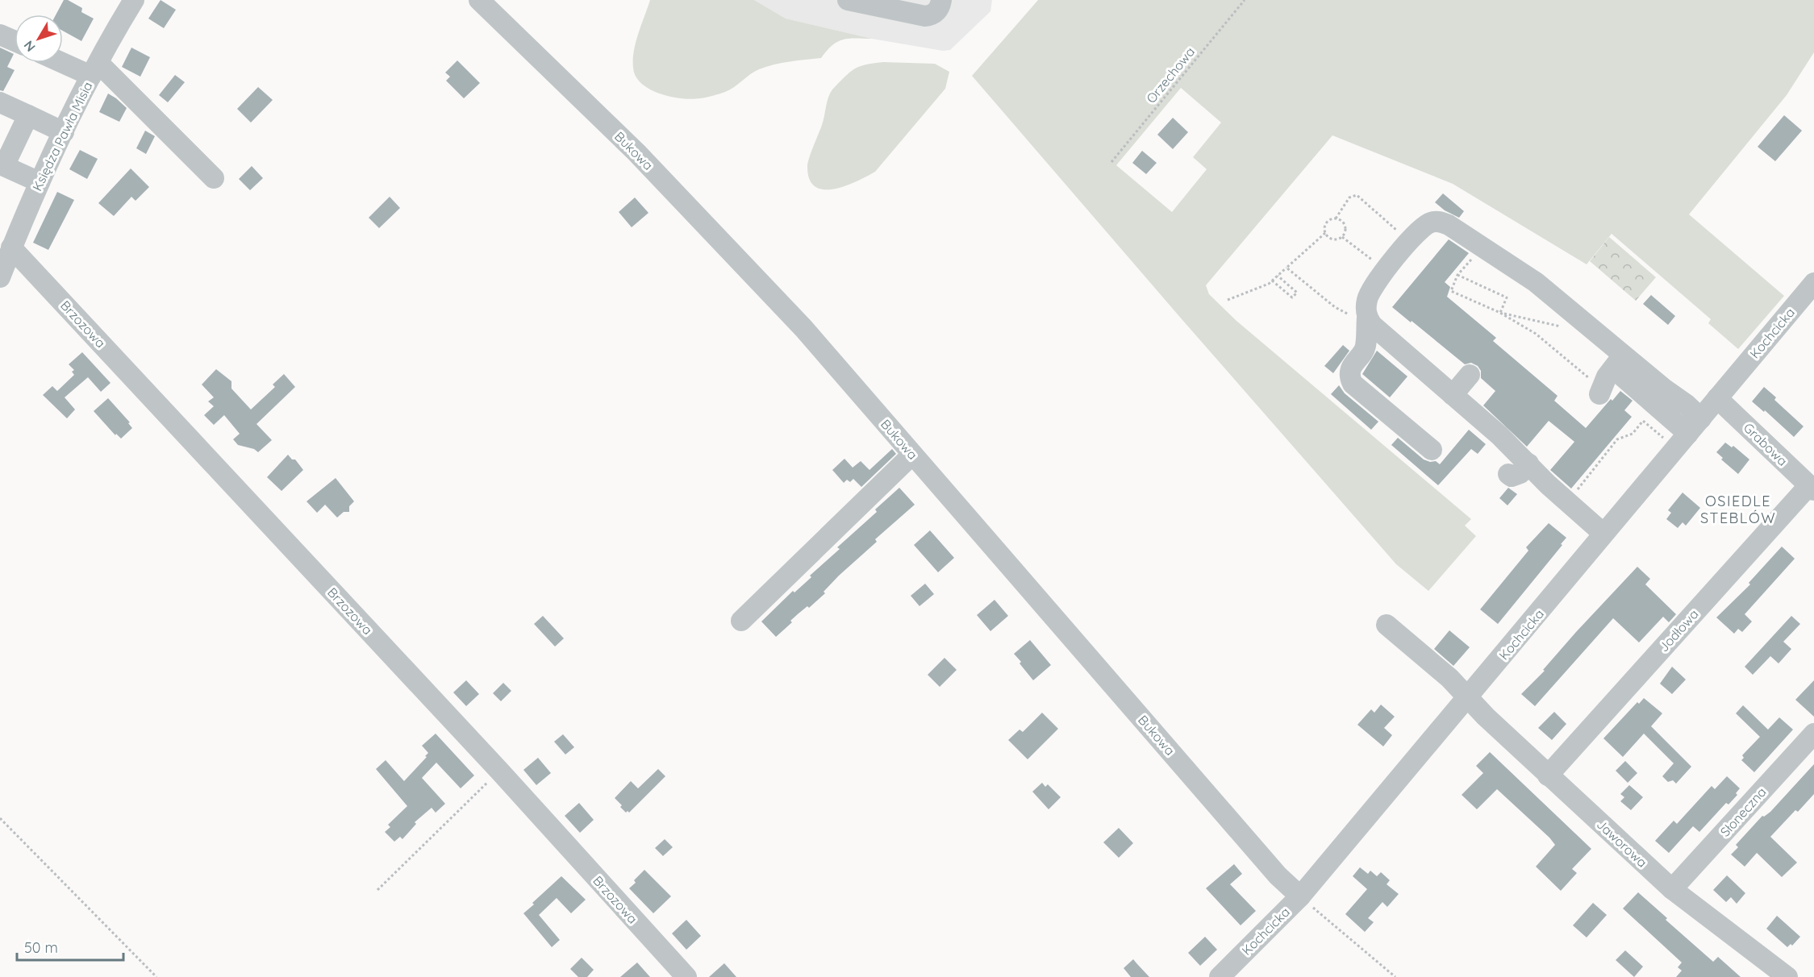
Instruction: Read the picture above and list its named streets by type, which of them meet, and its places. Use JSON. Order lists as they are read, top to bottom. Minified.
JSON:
{"streets":{"street":["Księdza Pawła Misia","Bukowa","Brzozowa","Kochcicka","Grabowa","Jodłowa","Słoneczna","Jaworowa"],"path":["Orzechowa"]},"crossings":[["Księdza Pawła Misia","Brzozowa"],["Bukowa","Kochcicka"],["Kochcicka","Grabowa"],["Kochcicka","Jaworowa"],["Grabowa","Jodłowa"],["Jodłowa","Jaworowa"],["Słoneczna","Jaworowa"]],"districts":["OSIEDLE STEBLÓW"],"scale_bar":"50 m","north":"bottom left"}
